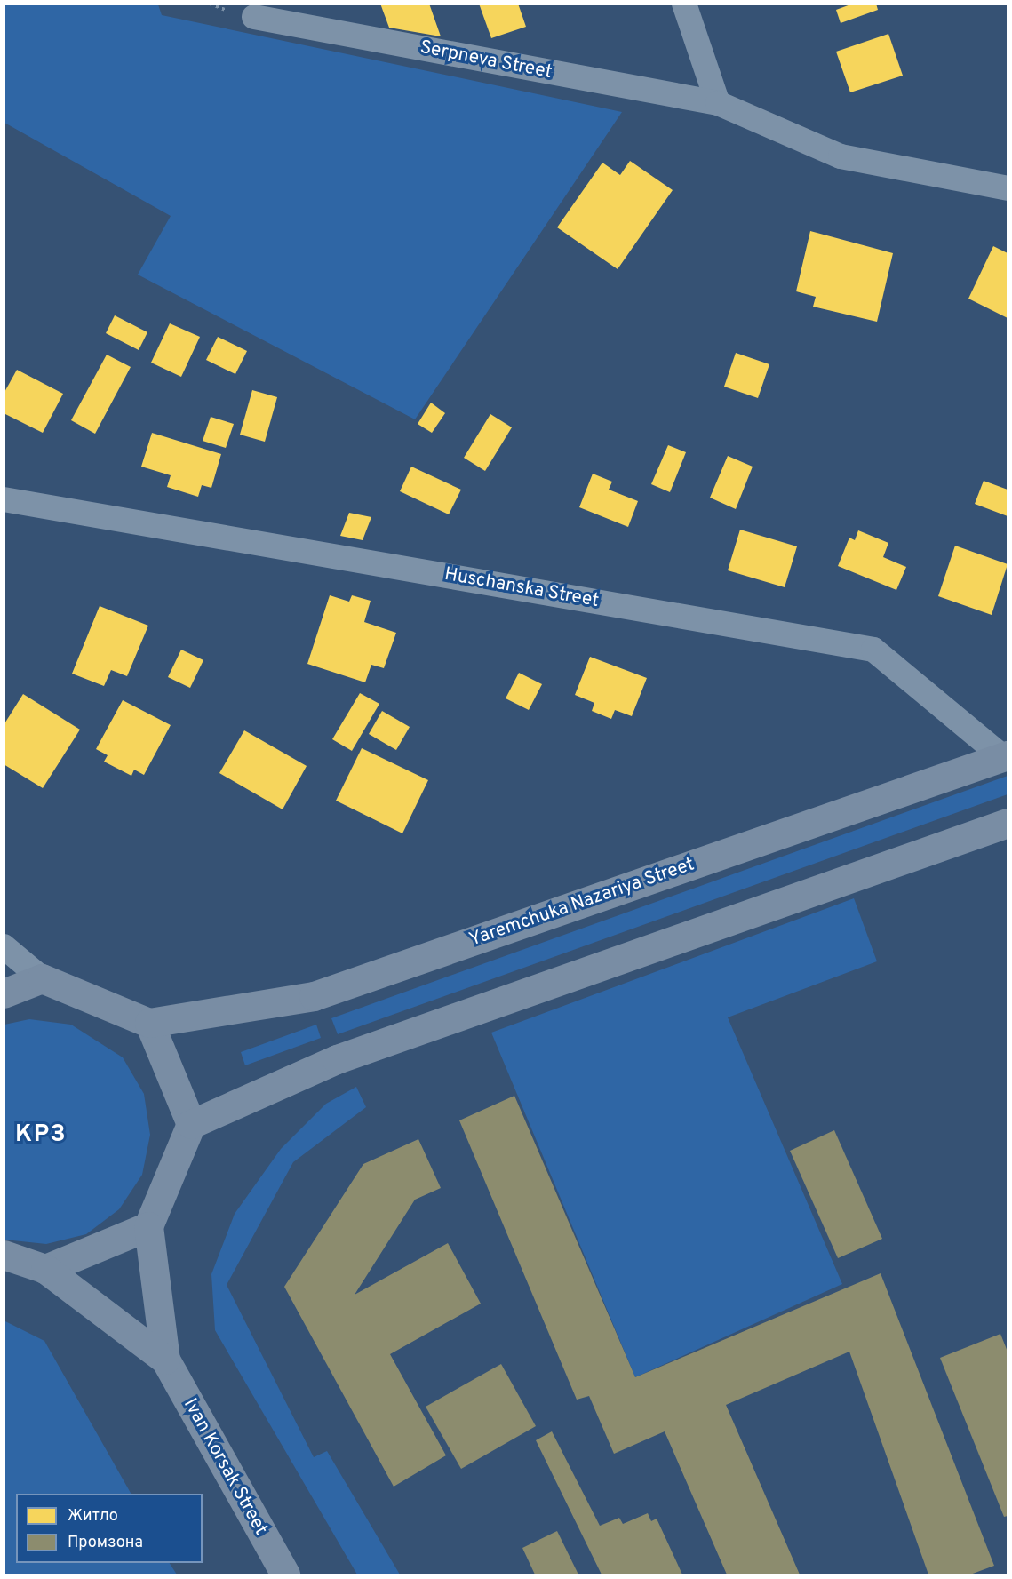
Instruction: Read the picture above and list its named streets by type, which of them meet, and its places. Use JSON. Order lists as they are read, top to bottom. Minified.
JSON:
{"streets":{"street":["Serpneva Street","Huschanska Street","Yaremchuka Nazariya Street","Ivan Korsak Street"]},"crossings":[["Huschanska Street","Yaremchuka Nazariya Street"]],"districts":["КРЗ"],"legend":["Житло","Промзона"]}
